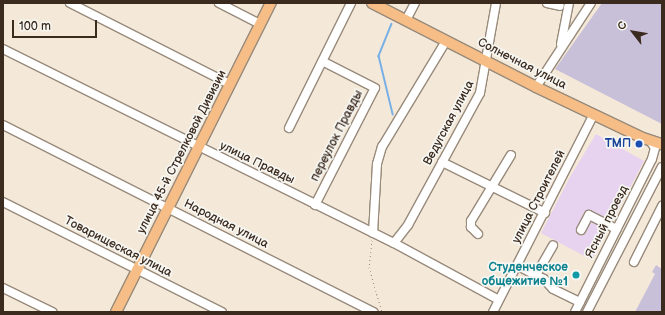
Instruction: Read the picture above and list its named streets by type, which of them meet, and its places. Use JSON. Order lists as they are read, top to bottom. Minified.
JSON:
{"streets":{"main road":["Солнечная улица","улица 45-й Стрелковой Дивизии"],"street":["Ведугская улица","переулок Правды","улица Правды","улица Строителей","Ясный проезд","Народная улица","Товарищеская улица"]},"crossings":[["Солнечная улица","Ведугская улица"],["Солнечная улица","улица Строителей"],["Солнечная улица","Ясный проезд"],["Ведугская улица","улица Правды"],["переулок Правды","улица Правды"],["улица 45-й Стрелковой Дивизии","улица Правды"],["улица 45-й Стрелковой Дивизии","Народная улица"],["улица 45-й Стрелковой Дивизии","Товарищеская улица"],["улица Правды","улица Строителей"]],"places":["ТМП","Студенческое общежитие №1"],"scale_bar":"100 m","north":"top left"}
